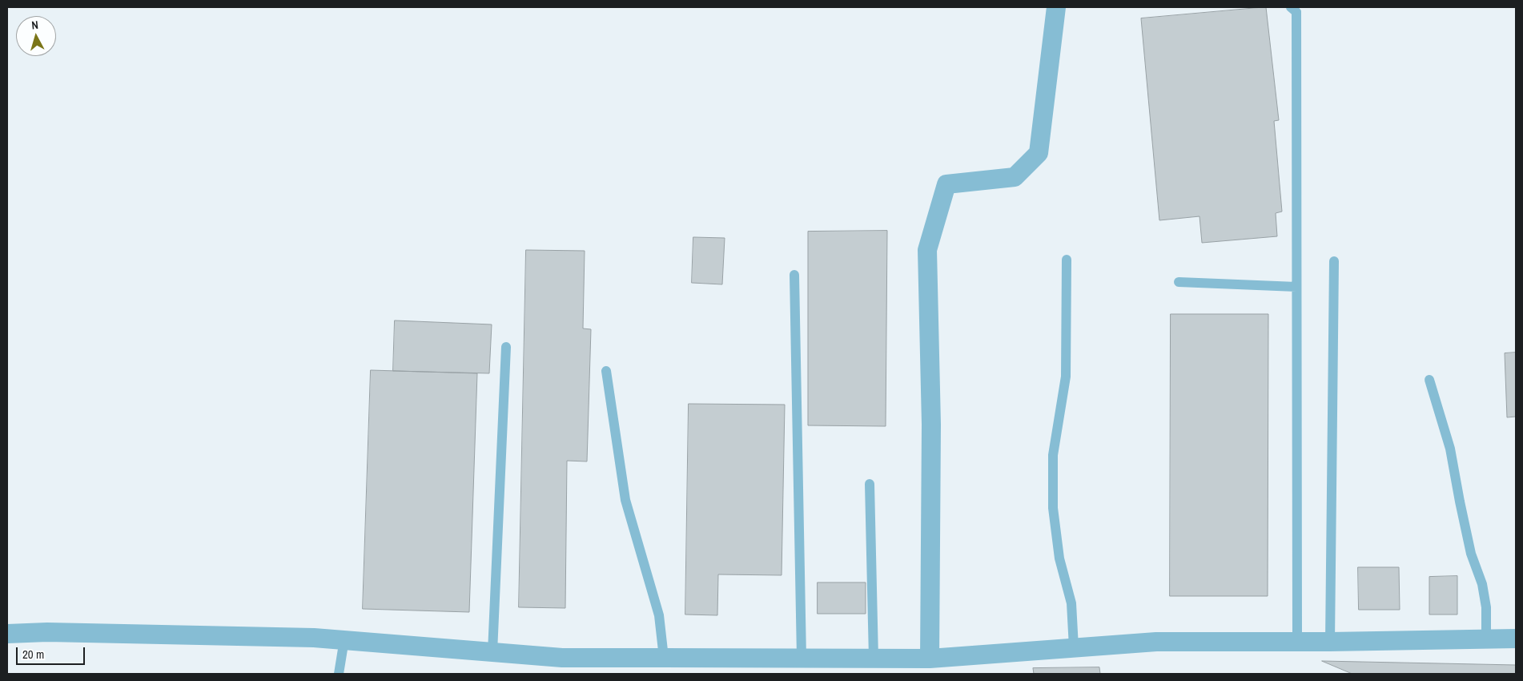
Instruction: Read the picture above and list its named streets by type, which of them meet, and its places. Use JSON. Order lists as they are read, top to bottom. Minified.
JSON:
{"scale_bar":"20 m","north":"top"}
